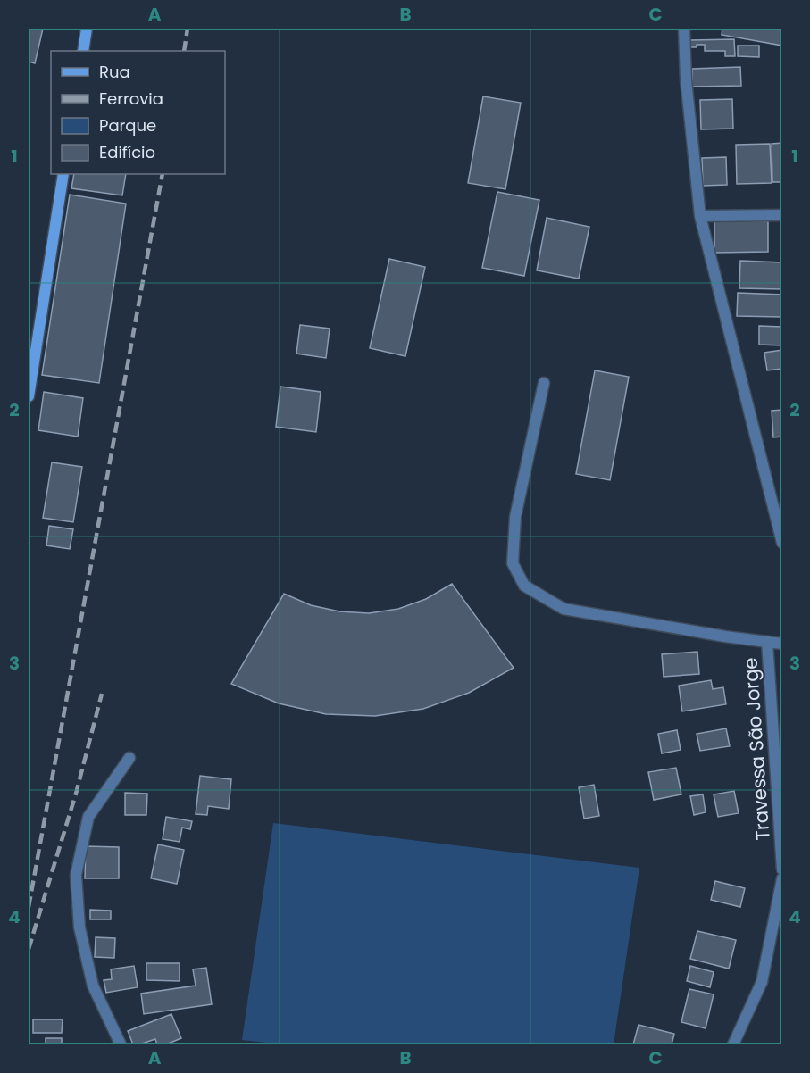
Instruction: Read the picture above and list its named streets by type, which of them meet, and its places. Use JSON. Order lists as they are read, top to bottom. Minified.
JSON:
{"streets":{"street":["Travessa São Jorge"]},"legend":["Rua","Ferrovia","Parque","Edifício"],"grid":{"columns":["A","B","C"],"rows":["1","2","3","4"]}}
